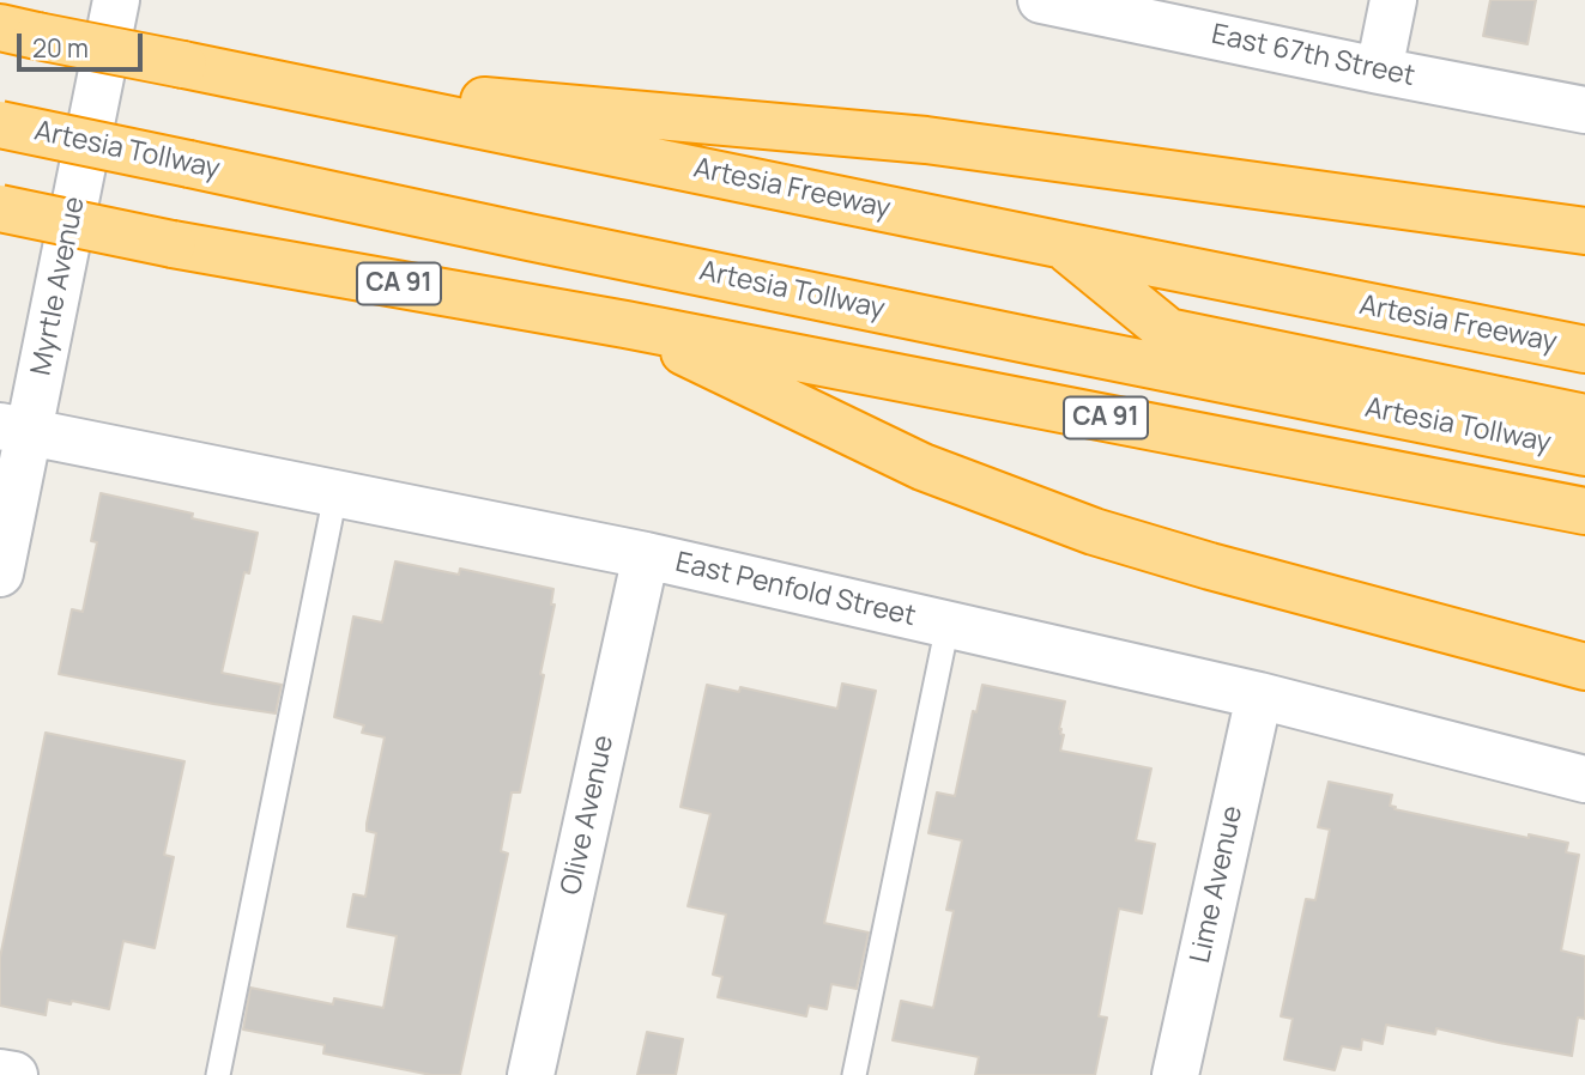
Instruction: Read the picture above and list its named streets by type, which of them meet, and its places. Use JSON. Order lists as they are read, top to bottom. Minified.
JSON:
{"streets":{"highway":["Artesia Tollway","Artesia Freeway","CA 91"],"street":["East 67th Street","Myrtle Avenue","East Penfold Street","Olive Avenue","Lime Avenue"]},"crossings":[["Artesia Tollway","Artesia Freeway"],["Myrtle Avenue","East Penfold Street"],["East Penfold Street","Olive Avenue"],["East Penfold Street","Lime Avenue"]],"scale_bar":"20 m"}
